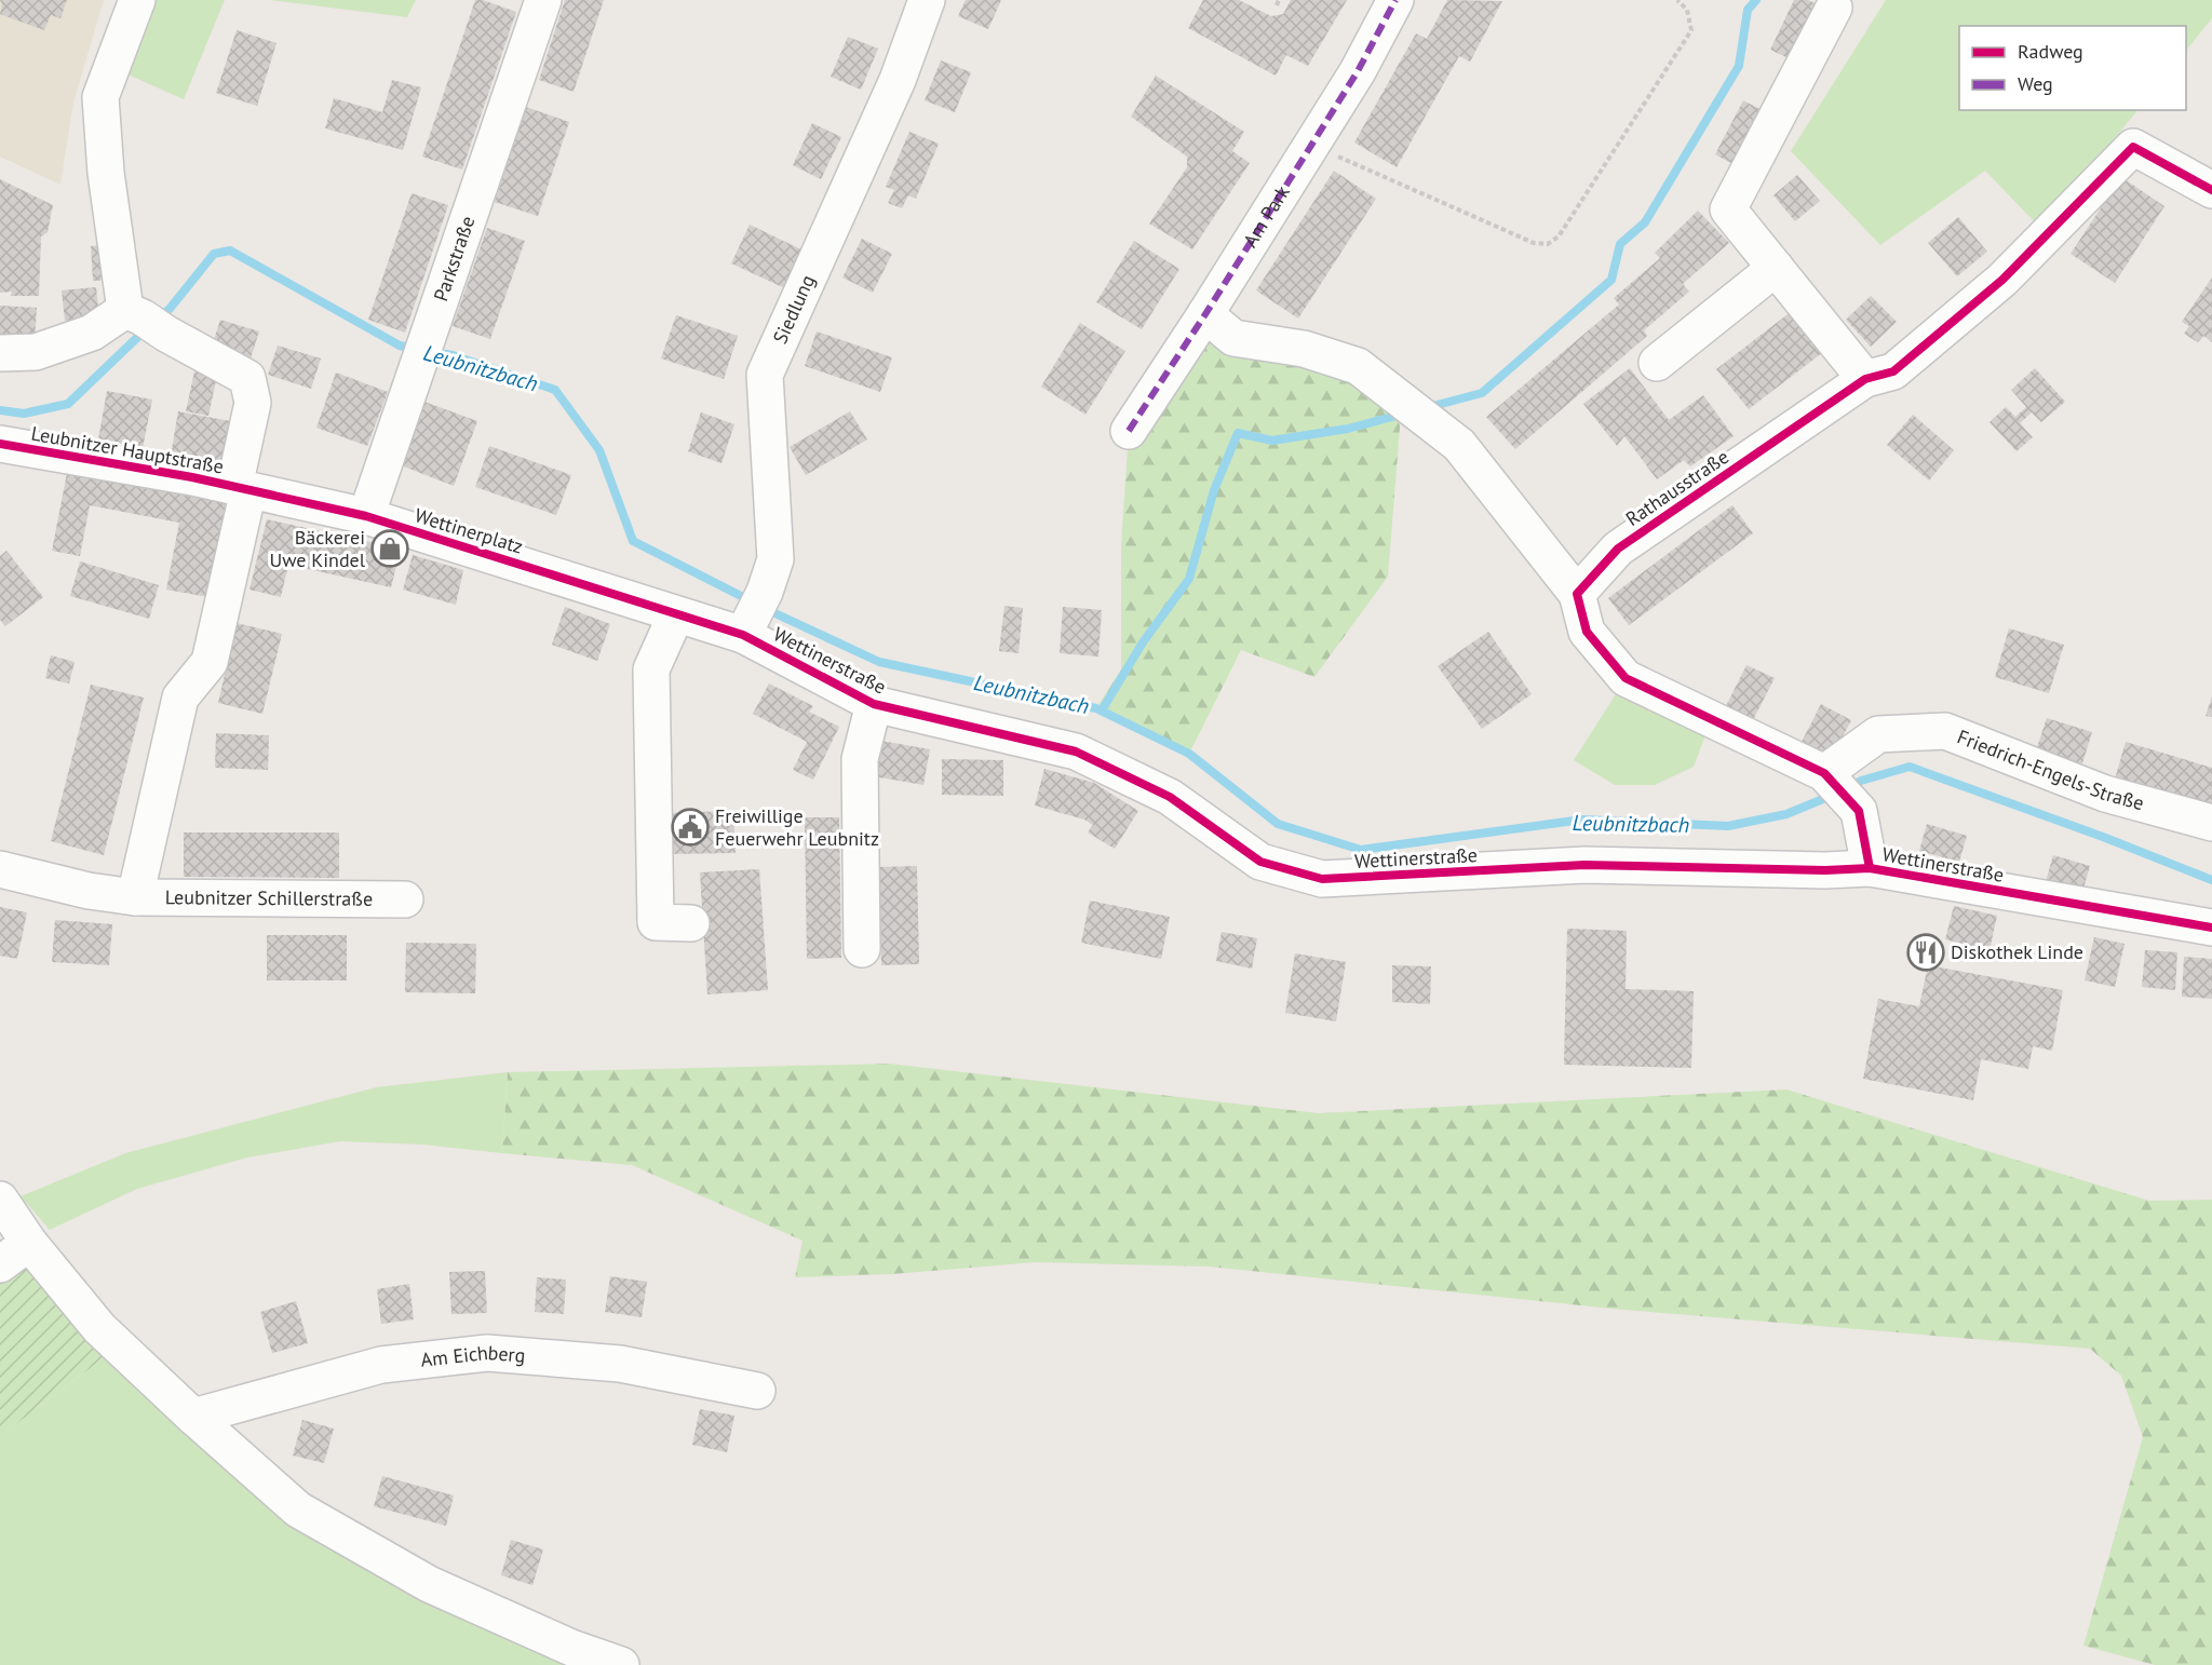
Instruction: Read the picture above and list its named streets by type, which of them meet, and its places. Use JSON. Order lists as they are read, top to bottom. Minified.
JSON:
{"streets":{"street":["Am Park","Parkstraße","Siedlung","Leubnitzer Hauptstraße","Rathausstraße","Wettinerplatz","Wettinerstraße","Friedrich-Engels-Straße","Leubnitzer Schillerstraße","Am Eichberg"]},"crossings":[["Parkstraße","Wettinerplatz"],["Siedlung","Wettinerstraße"],["Leubnitzer Hauptstraße","Wettinerplatz"],["Leubnitzer Hauptstraße","Leubnitzer Schillerstraße"],["Wettinerplatz","Wettinerstraße"],["Wettinerplatz","Leubnitzer Schillerstraße"]],"water":["Leubnitzbach"],"places":{"shop":["Bäckerei Uwe Kindel"],"public building":["Freiwillige Feuerwehr Leubnitz"],"restaurant":["Diskothek Linde"]},"legend":["Radweg","Weg"]}
